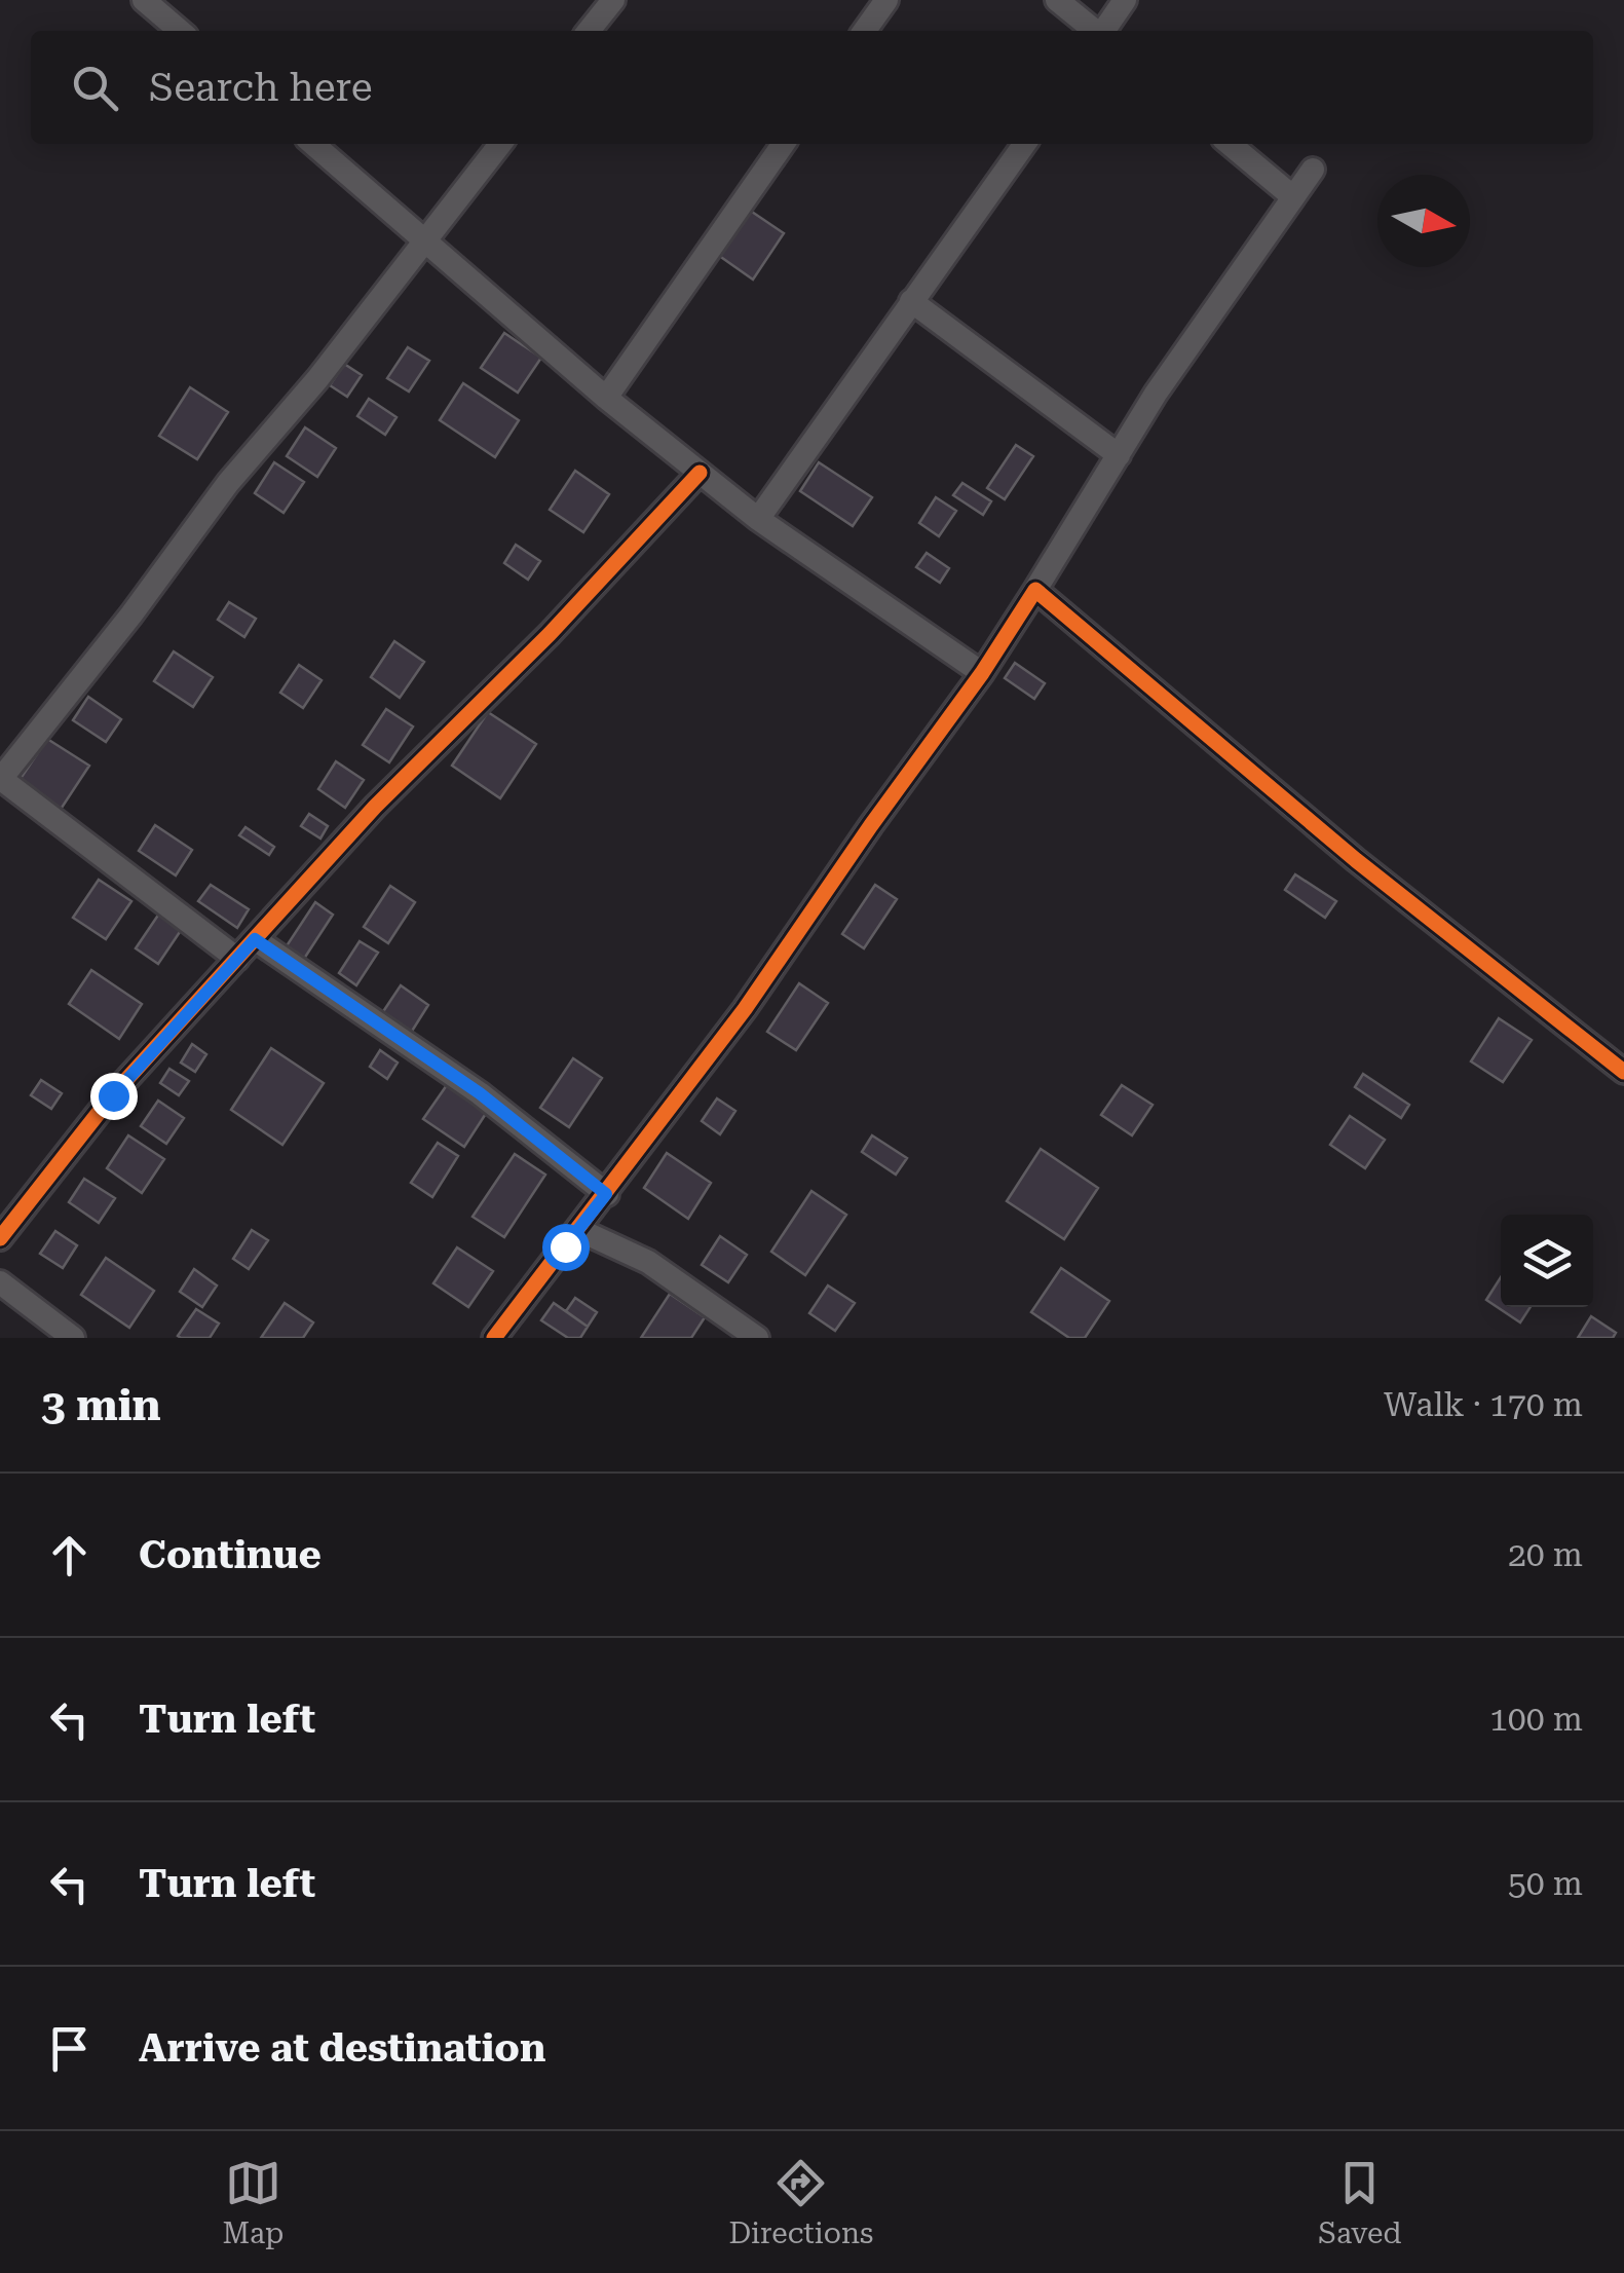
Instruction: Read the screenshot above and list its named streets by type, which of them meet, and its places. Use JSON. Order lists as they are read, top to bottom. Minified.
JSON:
{"north":"right","page":{"search":"Search here","heading":["3 min","Walk · 170 m"],"list":[["Continue","20 m"],["Turn left","100 m"],["Turn left","50 m"],"Arrive at destination"],"nav":["Map","Directions","Saved"]}}
